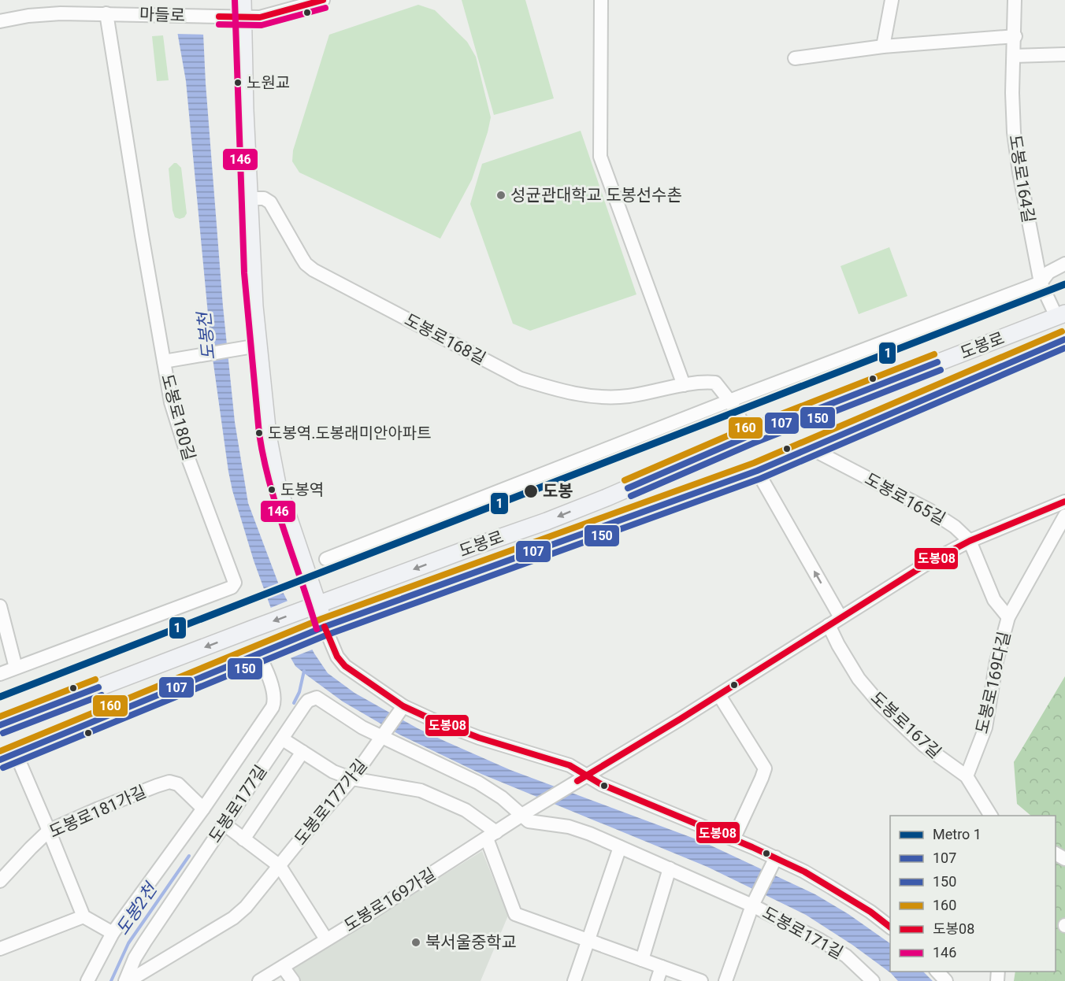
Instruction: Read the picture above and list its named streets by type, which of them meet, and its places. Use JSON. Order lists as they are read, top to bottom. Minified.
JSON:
{"streets":{"main road":["도봉로"],"street":["마들로","도봉로164길","도봉로168길","도봉로180길","도봉로165길","도봉로169다길","도봉로167길","도봉로177가길","도봉로177길","도봉로181가길","도봉로169가길","도봉로171길"]},"crossings":[["마들로","도봉로180길"],["도봉로164길","도봉로"],["도봉로168길","도봉로"],["도봉로","도봉로165길"],["도봉로","도봉로177길"],["도봉로165길","도봉로169다길"],["도봉로165길","도봉로169가길"],["도봉로169다길","도봉로167길"],["도봉로167길","도봉로169가길"],["도봉로177가길","도봉로177길"],["도봉로177길","도봉로181가길"],["도봉로169가길","도봉로171길"]],"water":["도봉천","도봉2천"],"places":["노원교","성균관대학교 도봉선수촌","도봉역.도봉래미안아파트","도봉역","도봉","북서울중학교"],"lines":["transit line 도봉08","transit line 146","metro line 1","transit line 160","transit line 107","transit line 150"],"legend":["Metro 1","107","150","160","도봉08","146"]}
